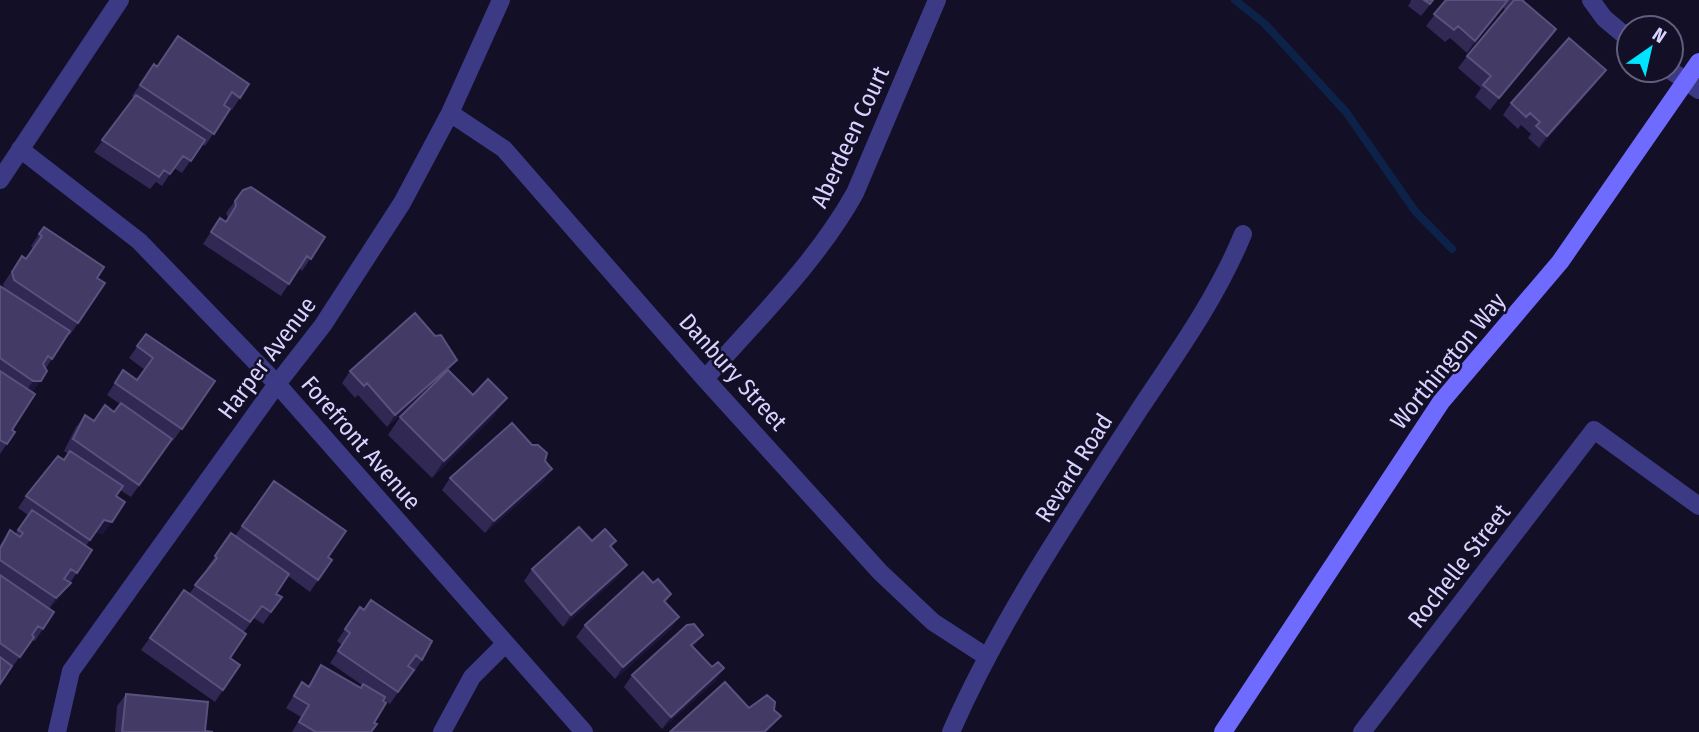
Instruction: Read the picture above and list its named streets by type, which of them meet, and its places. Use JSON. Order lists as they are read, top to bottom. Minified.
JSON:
{"streets":{"street":["Aberdeen Court","Harper Avenue","Worthington Way","Danbury Street","Forefront Avenue","Revard Road","Rochelle Street"]},"crossings":[["Aberdeen Court","Danbury Street"],["Harper Avenue","Danbury Street"],["Harper Avenue","Forefront Avenue"],["Danbury Street","Revard Road"]],"north":"top right"}
